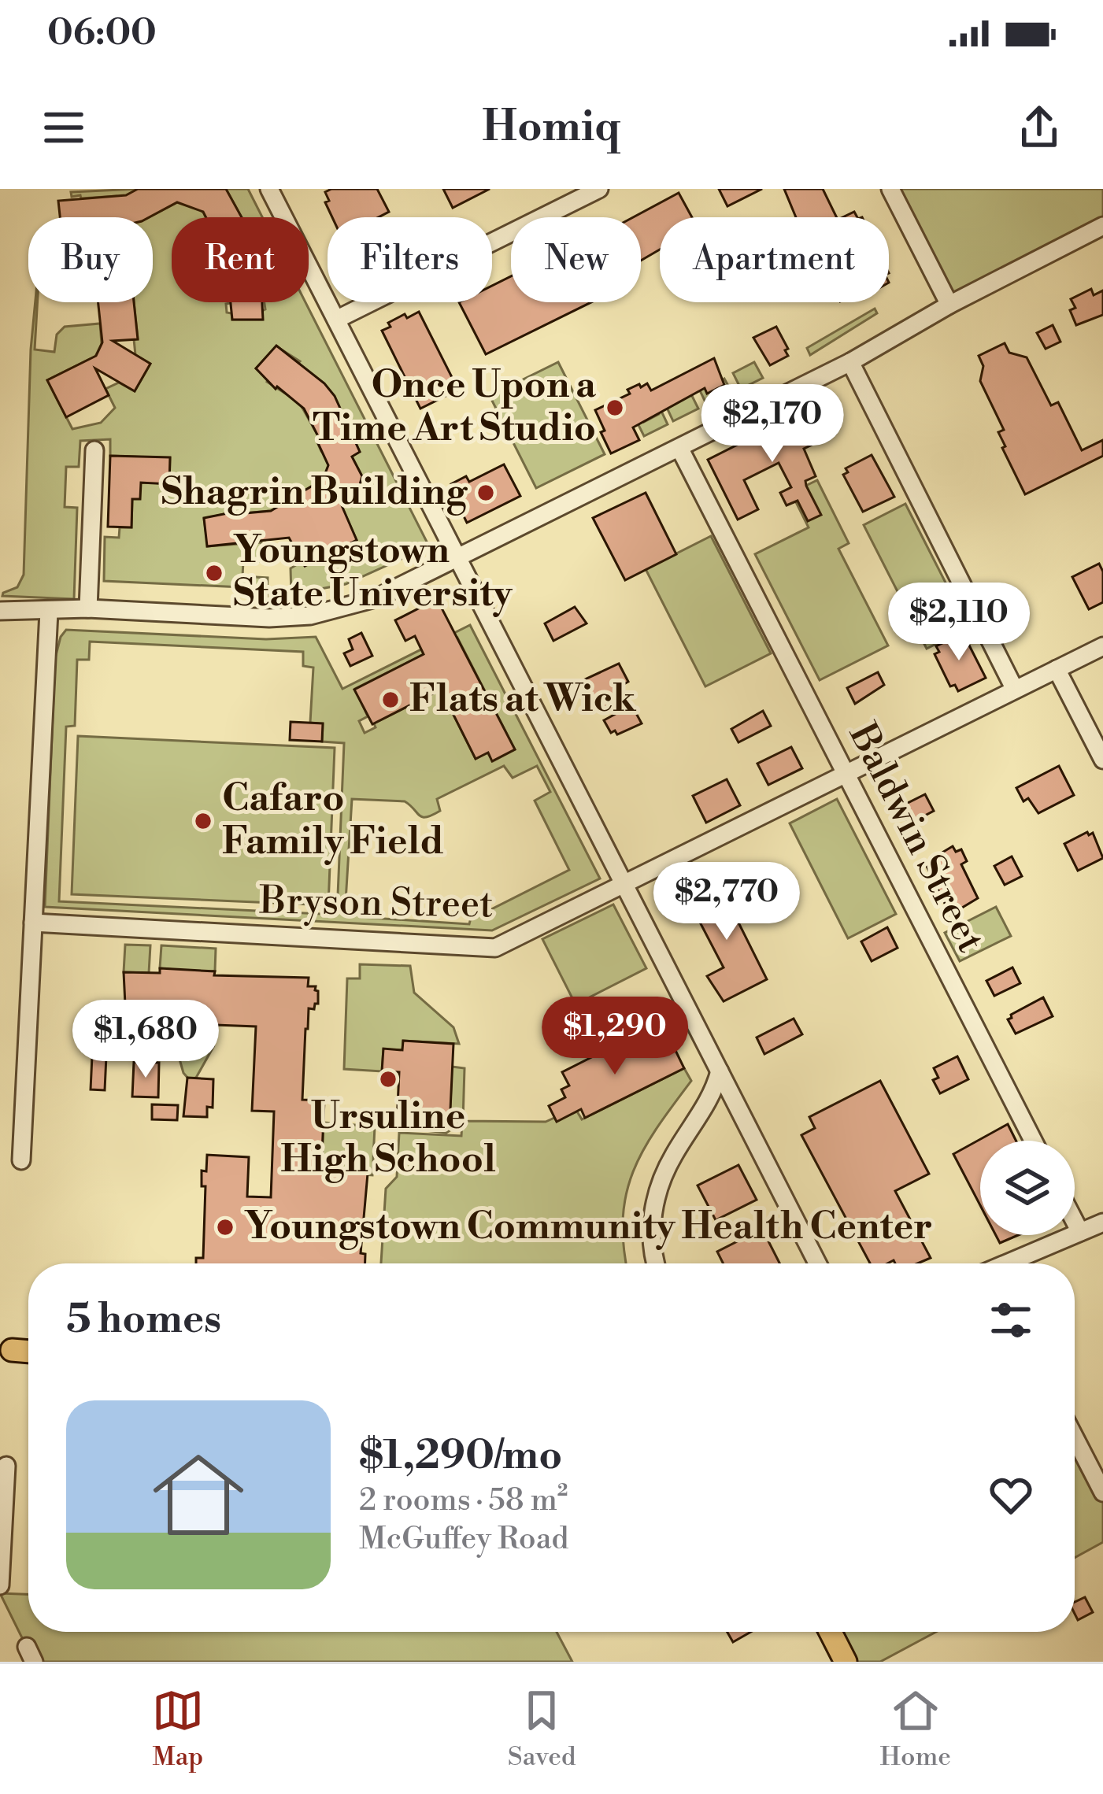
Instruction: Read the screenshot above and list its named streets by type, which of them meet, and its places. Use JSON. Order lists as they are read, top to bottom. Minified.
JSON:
{"streets":{"street":["Baldwin Street","Bryson Street"]},"crossings":[["Baldwin Street","Bryson Street"]],"places":["Once Upon a Time Art Studio","Shagrin Building","Youngstown State University","Flats at Wick","Cafaro Family Field","Ursuline High School","Youngstown Community Health Center"],"page":{"status":"06:00","header":"Homiq","chip":["Buy","Rent","Filters","New","Apartment"],"price":["$2,170","$2,110","$2,770","$1,290","$1,680"],"heading":"5 homes","list":[{"name":"$1,290/mo","note":"2 rooms · 58 m² · McGuffey Road"}],"tabs":["Map","Saved","Home"]}}
